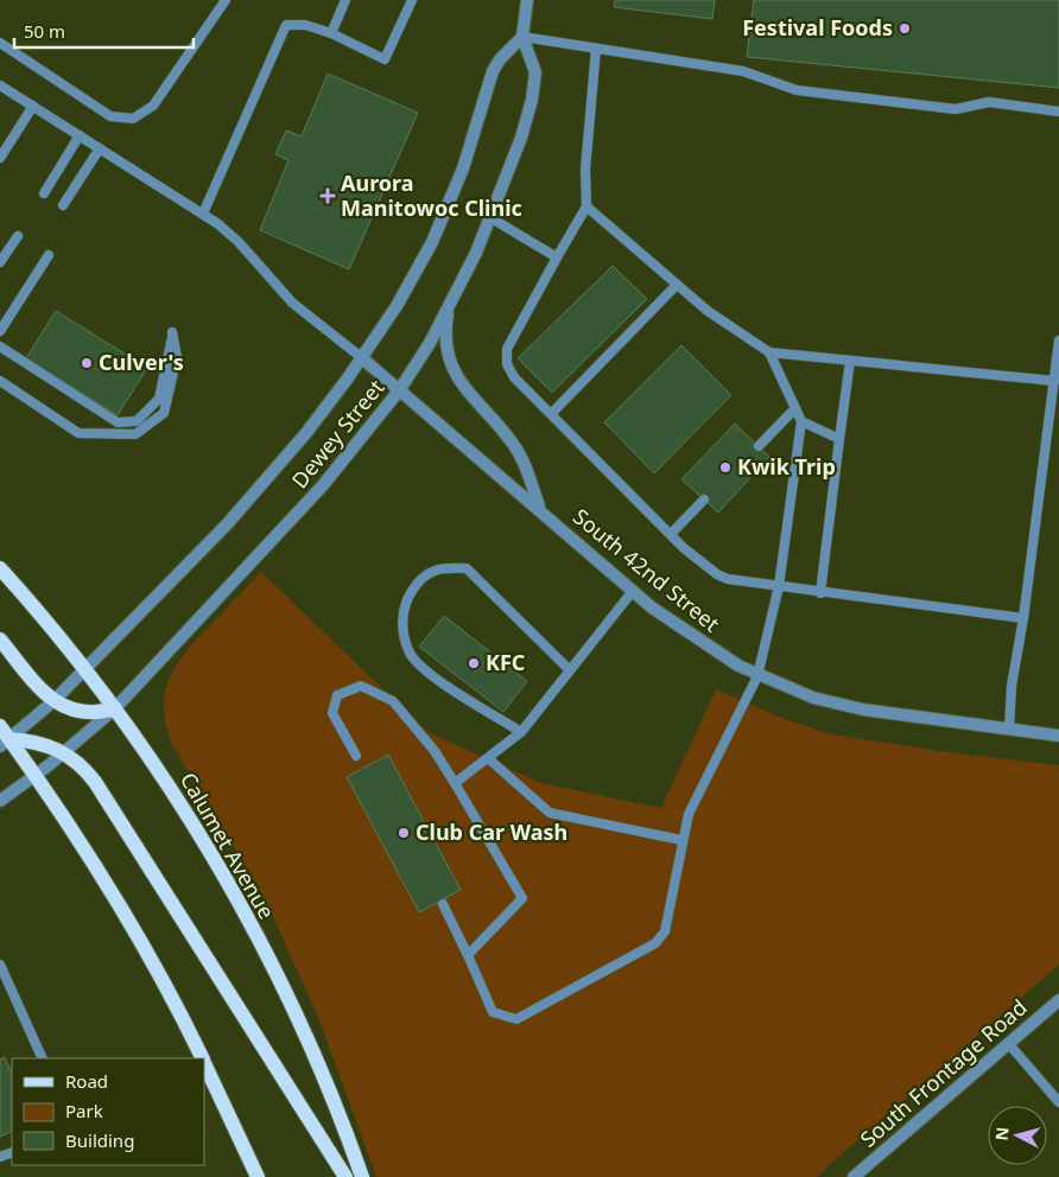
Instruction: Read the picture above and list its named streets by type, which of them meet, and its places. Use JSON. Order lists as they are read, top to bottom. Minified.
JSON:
{"streets":{"main road":["Calumet Avenue"],"street":["Dewey Street","South 42nd Street","South Frontage Road"]},"crossings":[["Dewey Street","South 42nd Street"],["Dewey Street","Calumet Avenue"]],"places":{"other":["Festival Foods","Culver's","Kwik Trip","KFC","Club Car Wash"],"health":["Aurora Manitowoc Clinic"]},"legend":["Road","Park","Building"],"scale_bar":"50 m","north":"left"}
